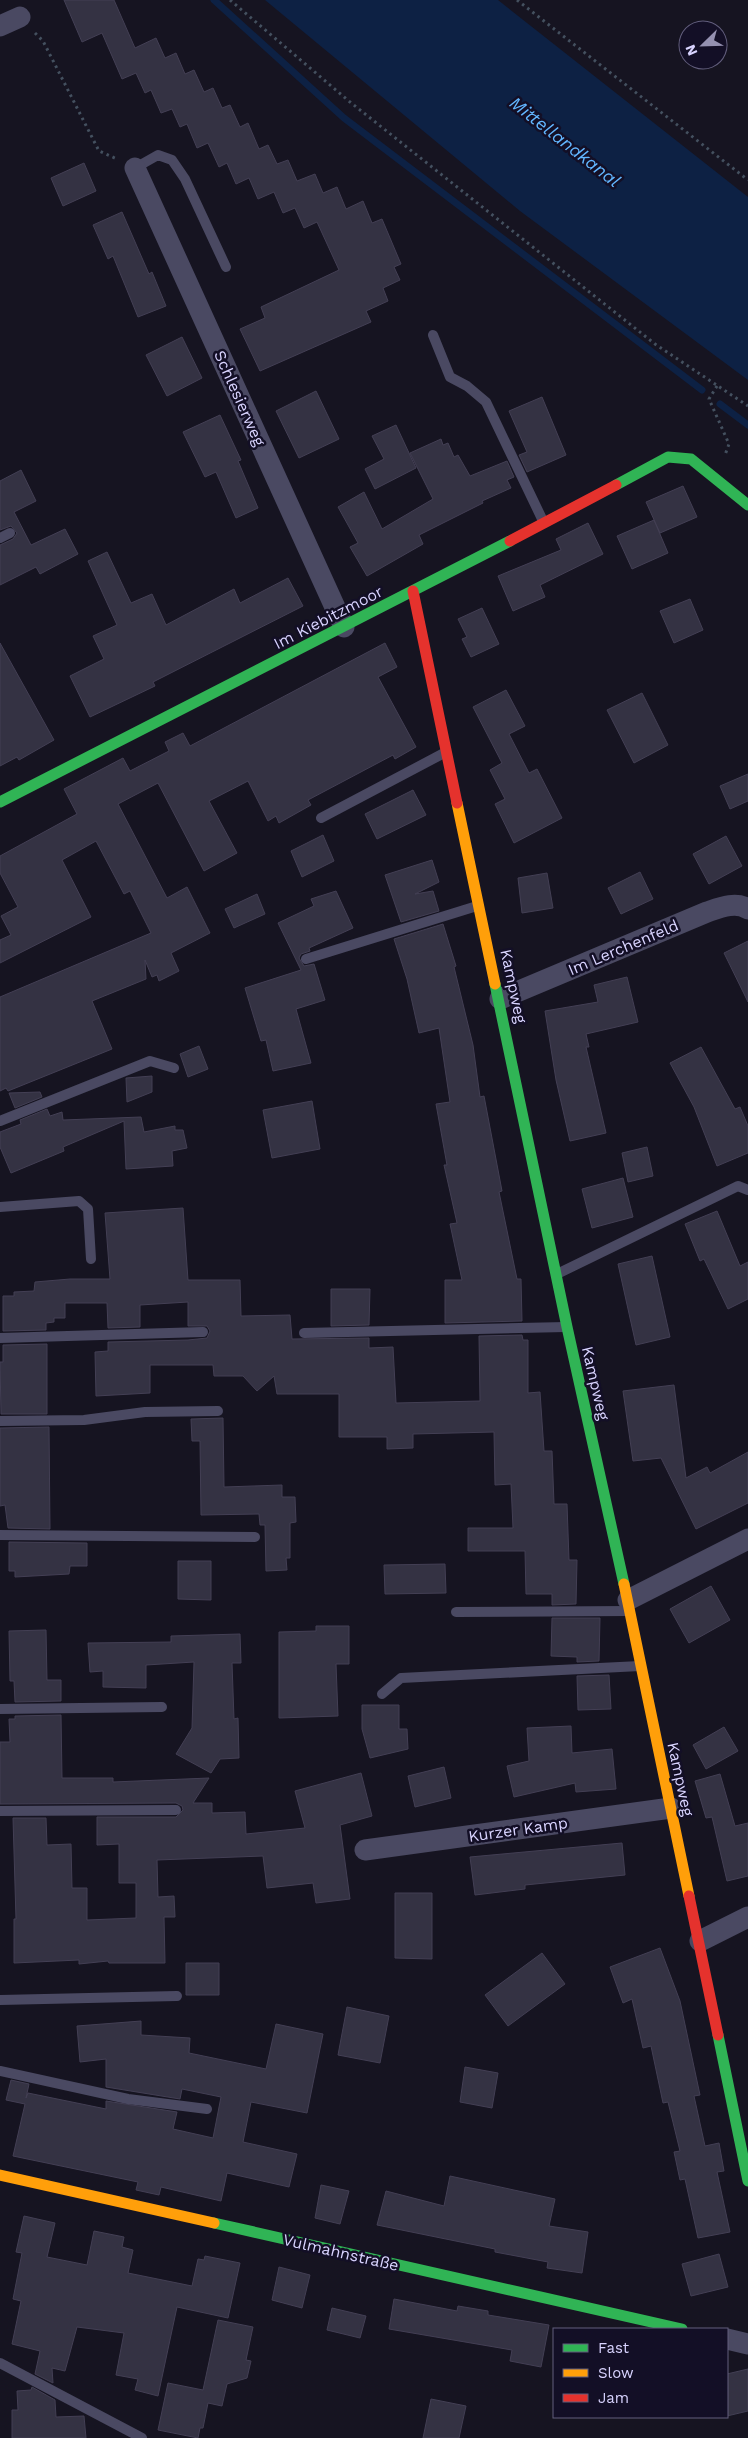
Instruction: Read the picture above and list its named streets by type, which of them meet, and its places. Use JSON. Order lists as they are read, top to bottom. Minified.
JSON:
{"streets":{"street":["Schlesierweg","Im Kiebitzmoor","Im Lerchenfeld","Kampweg","Kurzer Kamp","Vulmahnstraße"]},"crossings":[["Schlesierweg","Im Kiebitzmoor"],["Im Kiebitzmoor","Kampweg"],["Im Lerchenfeld","Kampweg"],["Kampweg","Kurzer Kamp"]],"water":["Mittellandkanal"],"legend":["Fast","Slow","Jam"],"north":"bottom left"}
